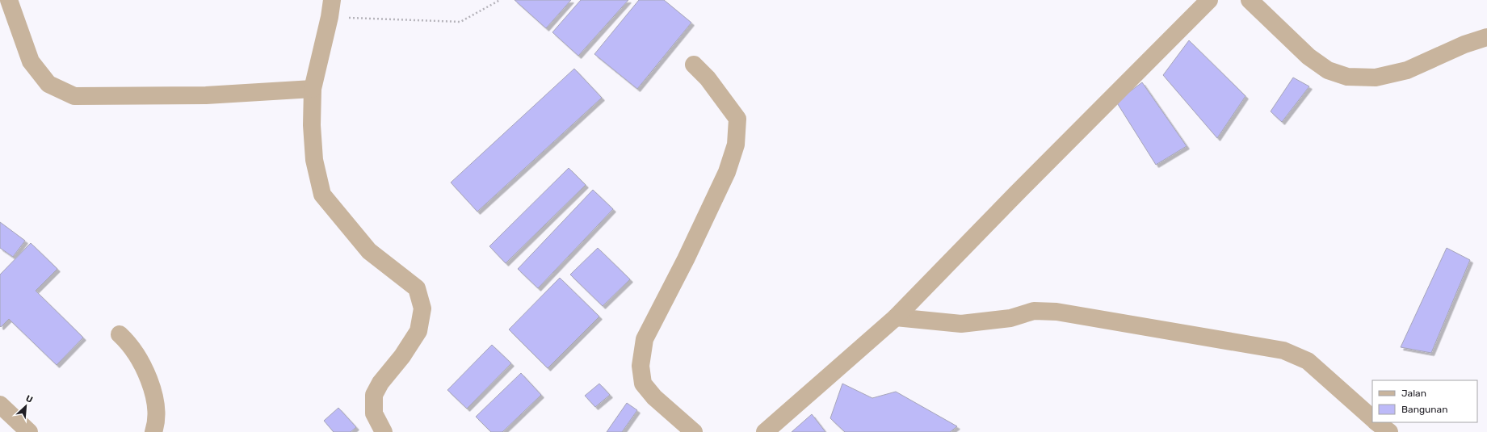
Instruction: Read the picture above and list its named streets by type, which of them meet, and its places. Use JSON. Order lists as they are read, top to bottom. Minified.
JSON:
{"legend":["Jalan","Bangunan"],"north":"top right"}
